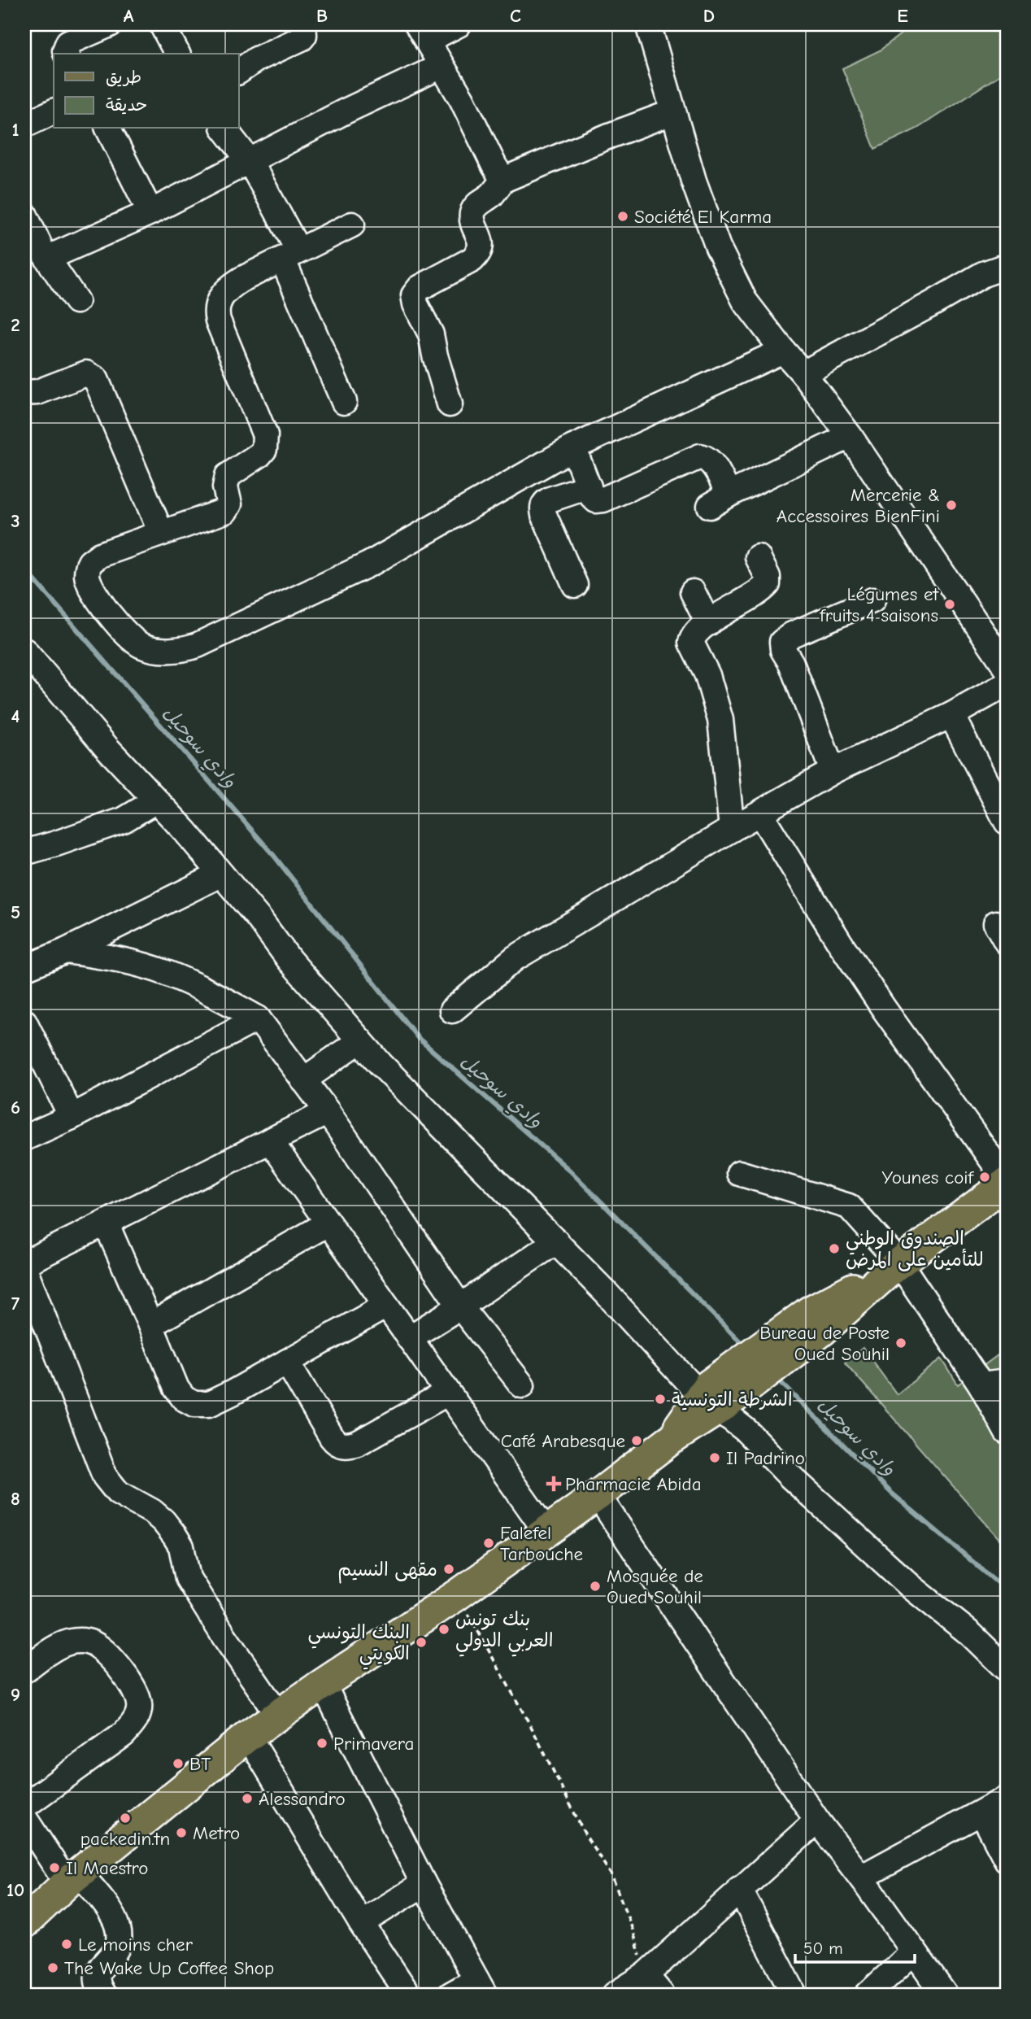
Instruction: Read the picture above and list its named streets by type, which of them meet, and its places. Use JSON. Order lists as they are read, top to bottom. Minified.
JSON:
{"water":["وادي سوحيل"],"places":{"other":["Société El Karma","Mercerie & Accessoires BienFini","Légumes et fruits 4 saisons","Younes coif","الصندوق الوطني للتأمين على المرض","Bureau de Poste Oued Souhil","الشرطة التونسية","Café Arabesque","Il Padrino","Falefel Tarbouche","مقهى النسيم","Mosquée de Oued Souhil","بنك تونس العربي الدولي","البنك التونسي الكويتي","Primavera","BT","Alessandro","packedin.tn","Metro","Il Maestro","Le moins cher","The Wake Up Coffee Shop"],"health":["Pharmacie Abida"]},"legend":["طريق","حديقة"],"scale_bar":"50 m","grid":{"columns":["A","B","C","D","E"],"rows":["1","2","3","4","5","6","7","8","9","10"]}}
